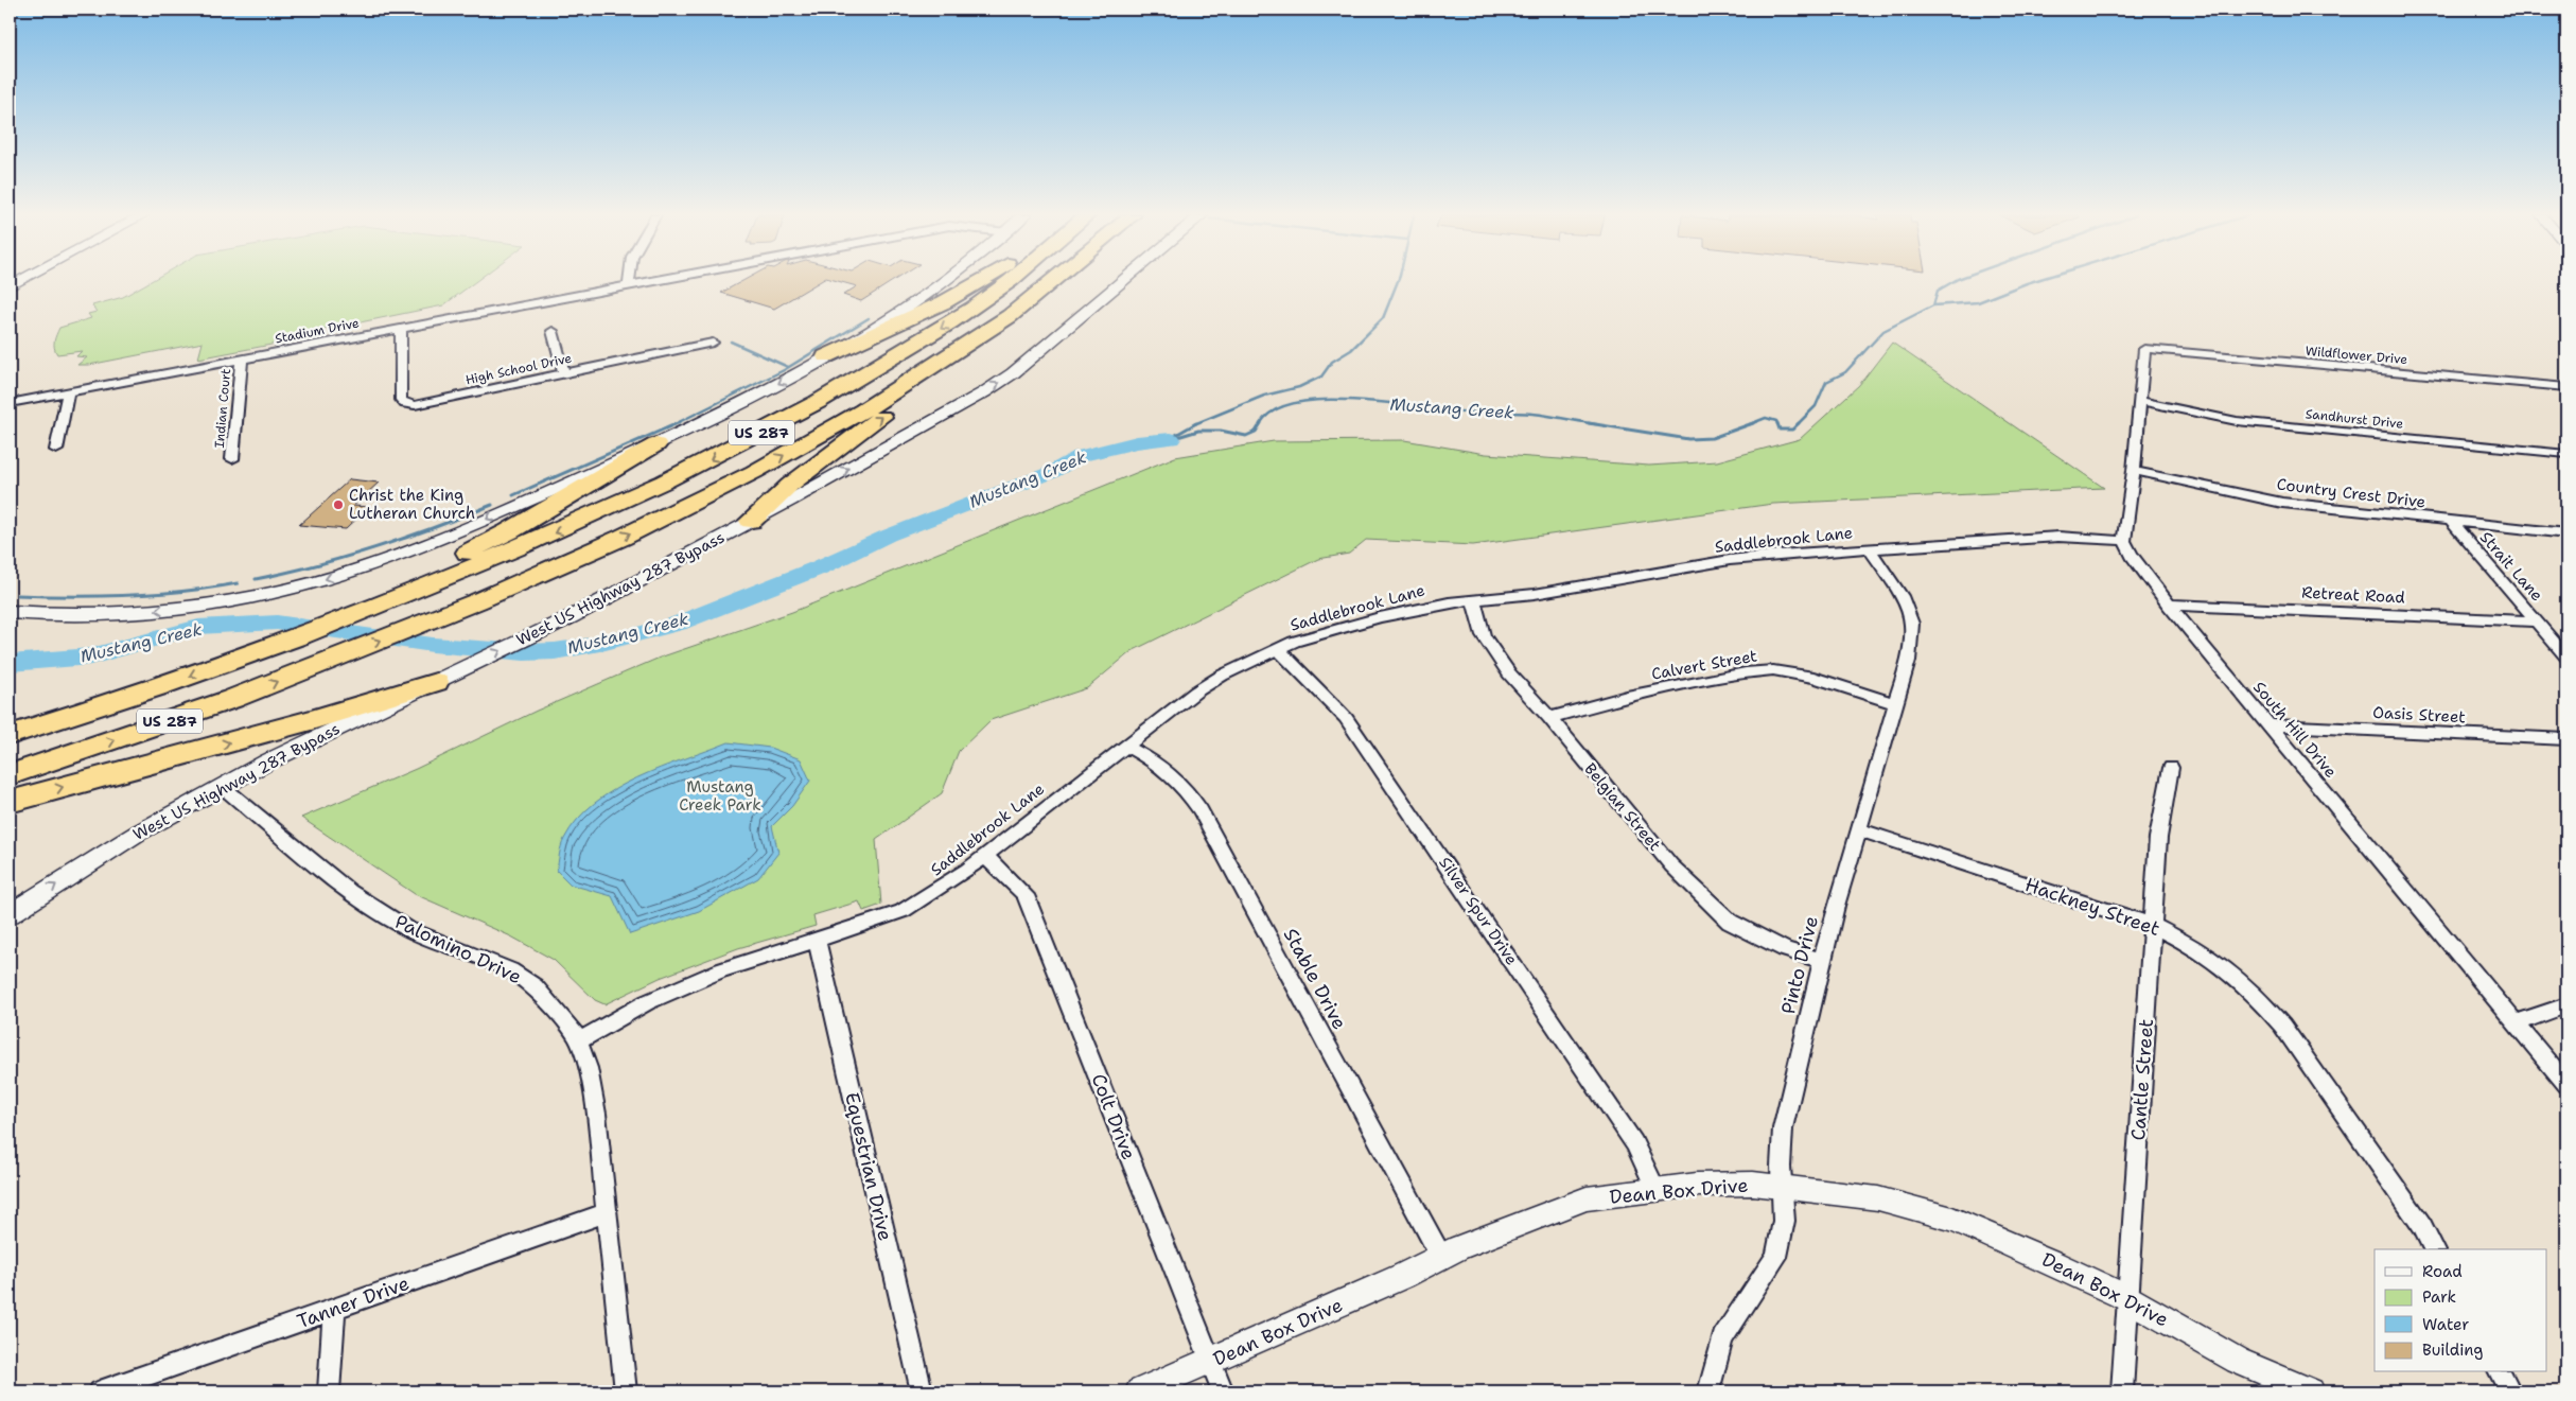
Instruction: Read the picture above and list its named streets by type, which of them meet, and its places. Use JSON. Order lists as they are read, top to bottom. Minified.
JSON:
{"streets":{"highway":["US 287"],"main road":["West US Highway 287 Bypass"],"street":["Stadium Drive","Wildflower Drive","High School Drive","Indian Court","Sandhurst Drive","Country Crest Drive","Saddlebrook Lane","Strait Lane","Retreat Road","Calvert Street","Oasis Street","South Hill Drive","Belgian Street","Hackney Street","Silver Spur Drive","Palomino Drive","Pinto Drive","Stable Drive","Cantle Street","Colt Drive","Equestrian Drive","Dean Box Drive","Tanner Drive"]},"crossings":[["Stadium Drive","High School Drive"],["Stadium Drive","Indian Court"],["Country Crest Drive","Strait Lane"],["Saddlebrook Lane","South Hill Drive"],["Saddlebrook Lane","Belgian Street"],["Saddlebrook Lane","Silver Spur Drive"],["Saddlebrook Lane","Palomino Drive"],["Saddlebrook Lane","Pinto Drive"],["Saddlebrook Lane","Stable Drive"],["Saddlebrook Lane","Colt Drive"],["Saddlebrook Lane","Equestrian Drive"],["Strait Lane","Retreat Road"],["West US Highway 287 Bypass","Palomino Drive"],["Retreat Road","South Hill Drive"],["Calvert Street","Belgian Street"],["Calvert Street","Pinto Drive"],["Oasis Street","South Hill Drive"],["Belgian Street","Pinto Drive"],["Hackney Street","Pinto Drive"],["Hackney Street","Cantle Street"],["Silver Spur Drive","Dean Box Drive"],["Palomino Drive","Tanner Drive"],["Pinto Drive","Dean Box Drive"],["Stable Drive","Dean Box Drive"],["Cantle Street","Dean Box Drive"],["Colt Drive","Dean Box Drive"]],"water":["Mustang Creek"],"parks":["Mustang Creek Park"],"places":["Christ the King Lutheran Church"],"legend":["Road","Park","Water","Building"]}
